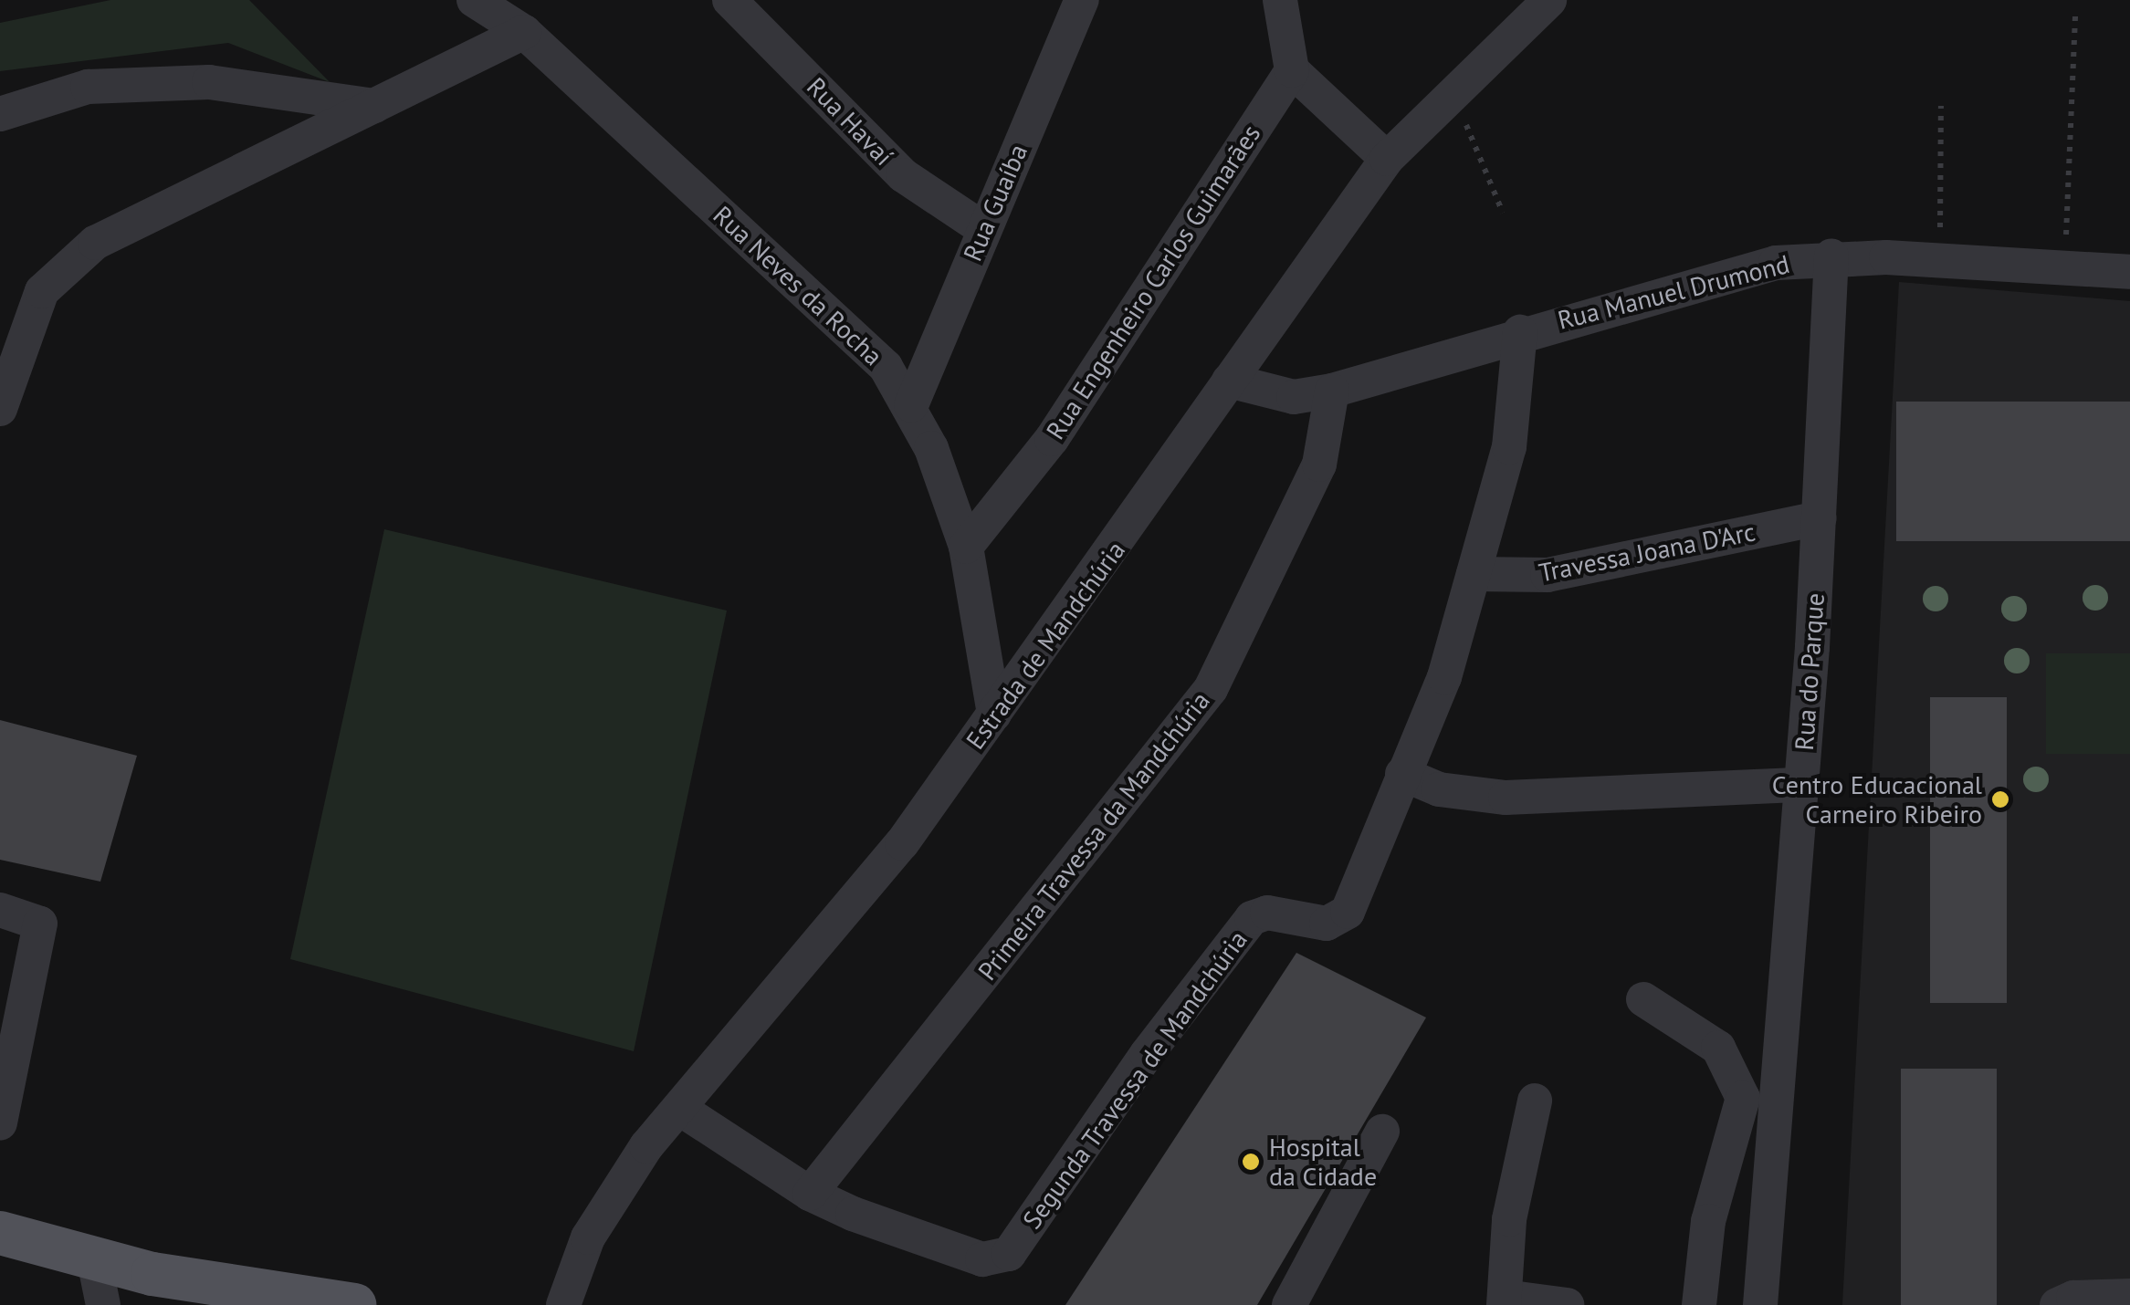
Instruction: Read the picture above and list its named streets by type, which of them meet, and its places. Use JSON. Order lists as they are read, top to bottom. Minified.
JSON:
{"streets":{"street":["Rua Havaí","Rua Guaíba","Rua Engenheiro Carlos Guimarães","Rua Neves da Rocha","Rua Manuel Drumond","Travessa Joana D'Arc","Estrada de Mandchúria","Rua do Parque","Primeira Travessa da Mandchúria","Segunda Travessa de Mandchúria"]},"crossings":[["Rua Havaí","Rua Guaíba"],["Rua Guaíba","Rua Neves da Rocha"],["Rua Engenheiro Carlos Guimarães","Rua Neves da Rocha"],["Rua Neves da Rocha","Estrada de Mandchúria"],["Rua Manuel Drumond","Estrada de Mandchúria"],["Rua Manuel Drumond","Rua do Parque"],["Rua Manuel Drumond","Primeira Travessa da Mandchúria"],["Rua Manuel Drumond","Segunda Travessa de Mandchúria"],["Travessa Joana D'Arc","Rua do Parque"],["Travessa Joana D'Arc","Segunda Travessa de Mandchúria"],["Estrada de Mandchúria","Segunda Travessa de Mandchúria"],["Primeira Travessa da Mandchúria","Segunda Travessa de Mandchúria"]],"places":["Centro Educacional Carneiro Ribeiro","Hospital da Cidade"]}
